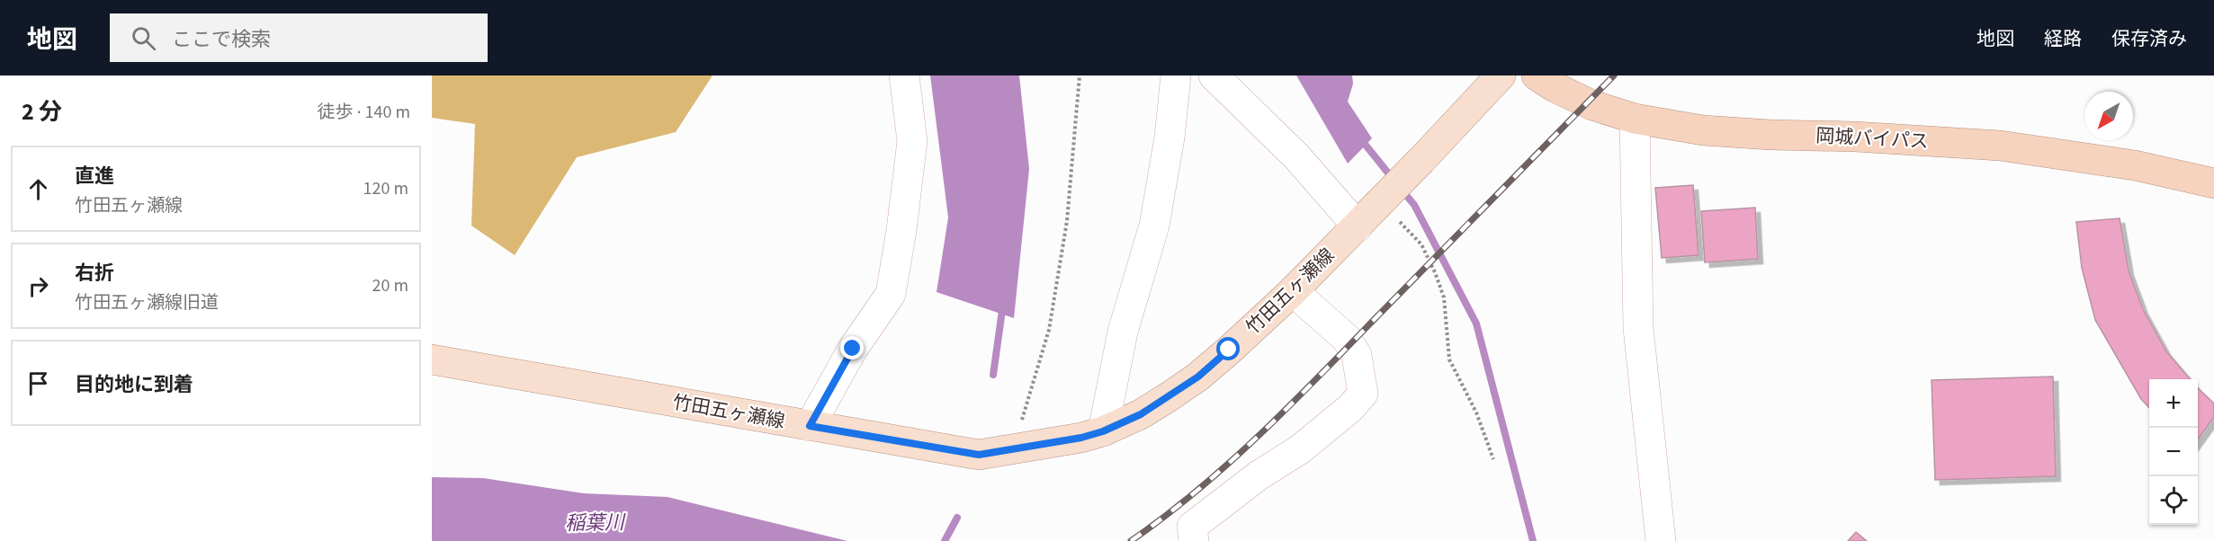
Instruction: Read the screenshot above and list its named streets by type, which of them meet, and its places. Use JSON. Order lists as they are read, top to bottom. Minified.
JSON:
{"streets":{"highway":["岡城バイパス"],"main road":["竹田五ヶ瀬線"]},"water":["稲葉川"],"north":"bottom left","page":{"header":"地図","search":"ここで検索","nav":["地図","経路","保存済み"],"heading":["2 分","徒歩 · 140 m"],"list":[["直進","竹田五ヶ瀬線","120 m"],["右折","竹田五ヶ瀬線旧道","20 m"],"目的地に到着"],"map_buttons":["+","−"]}}
